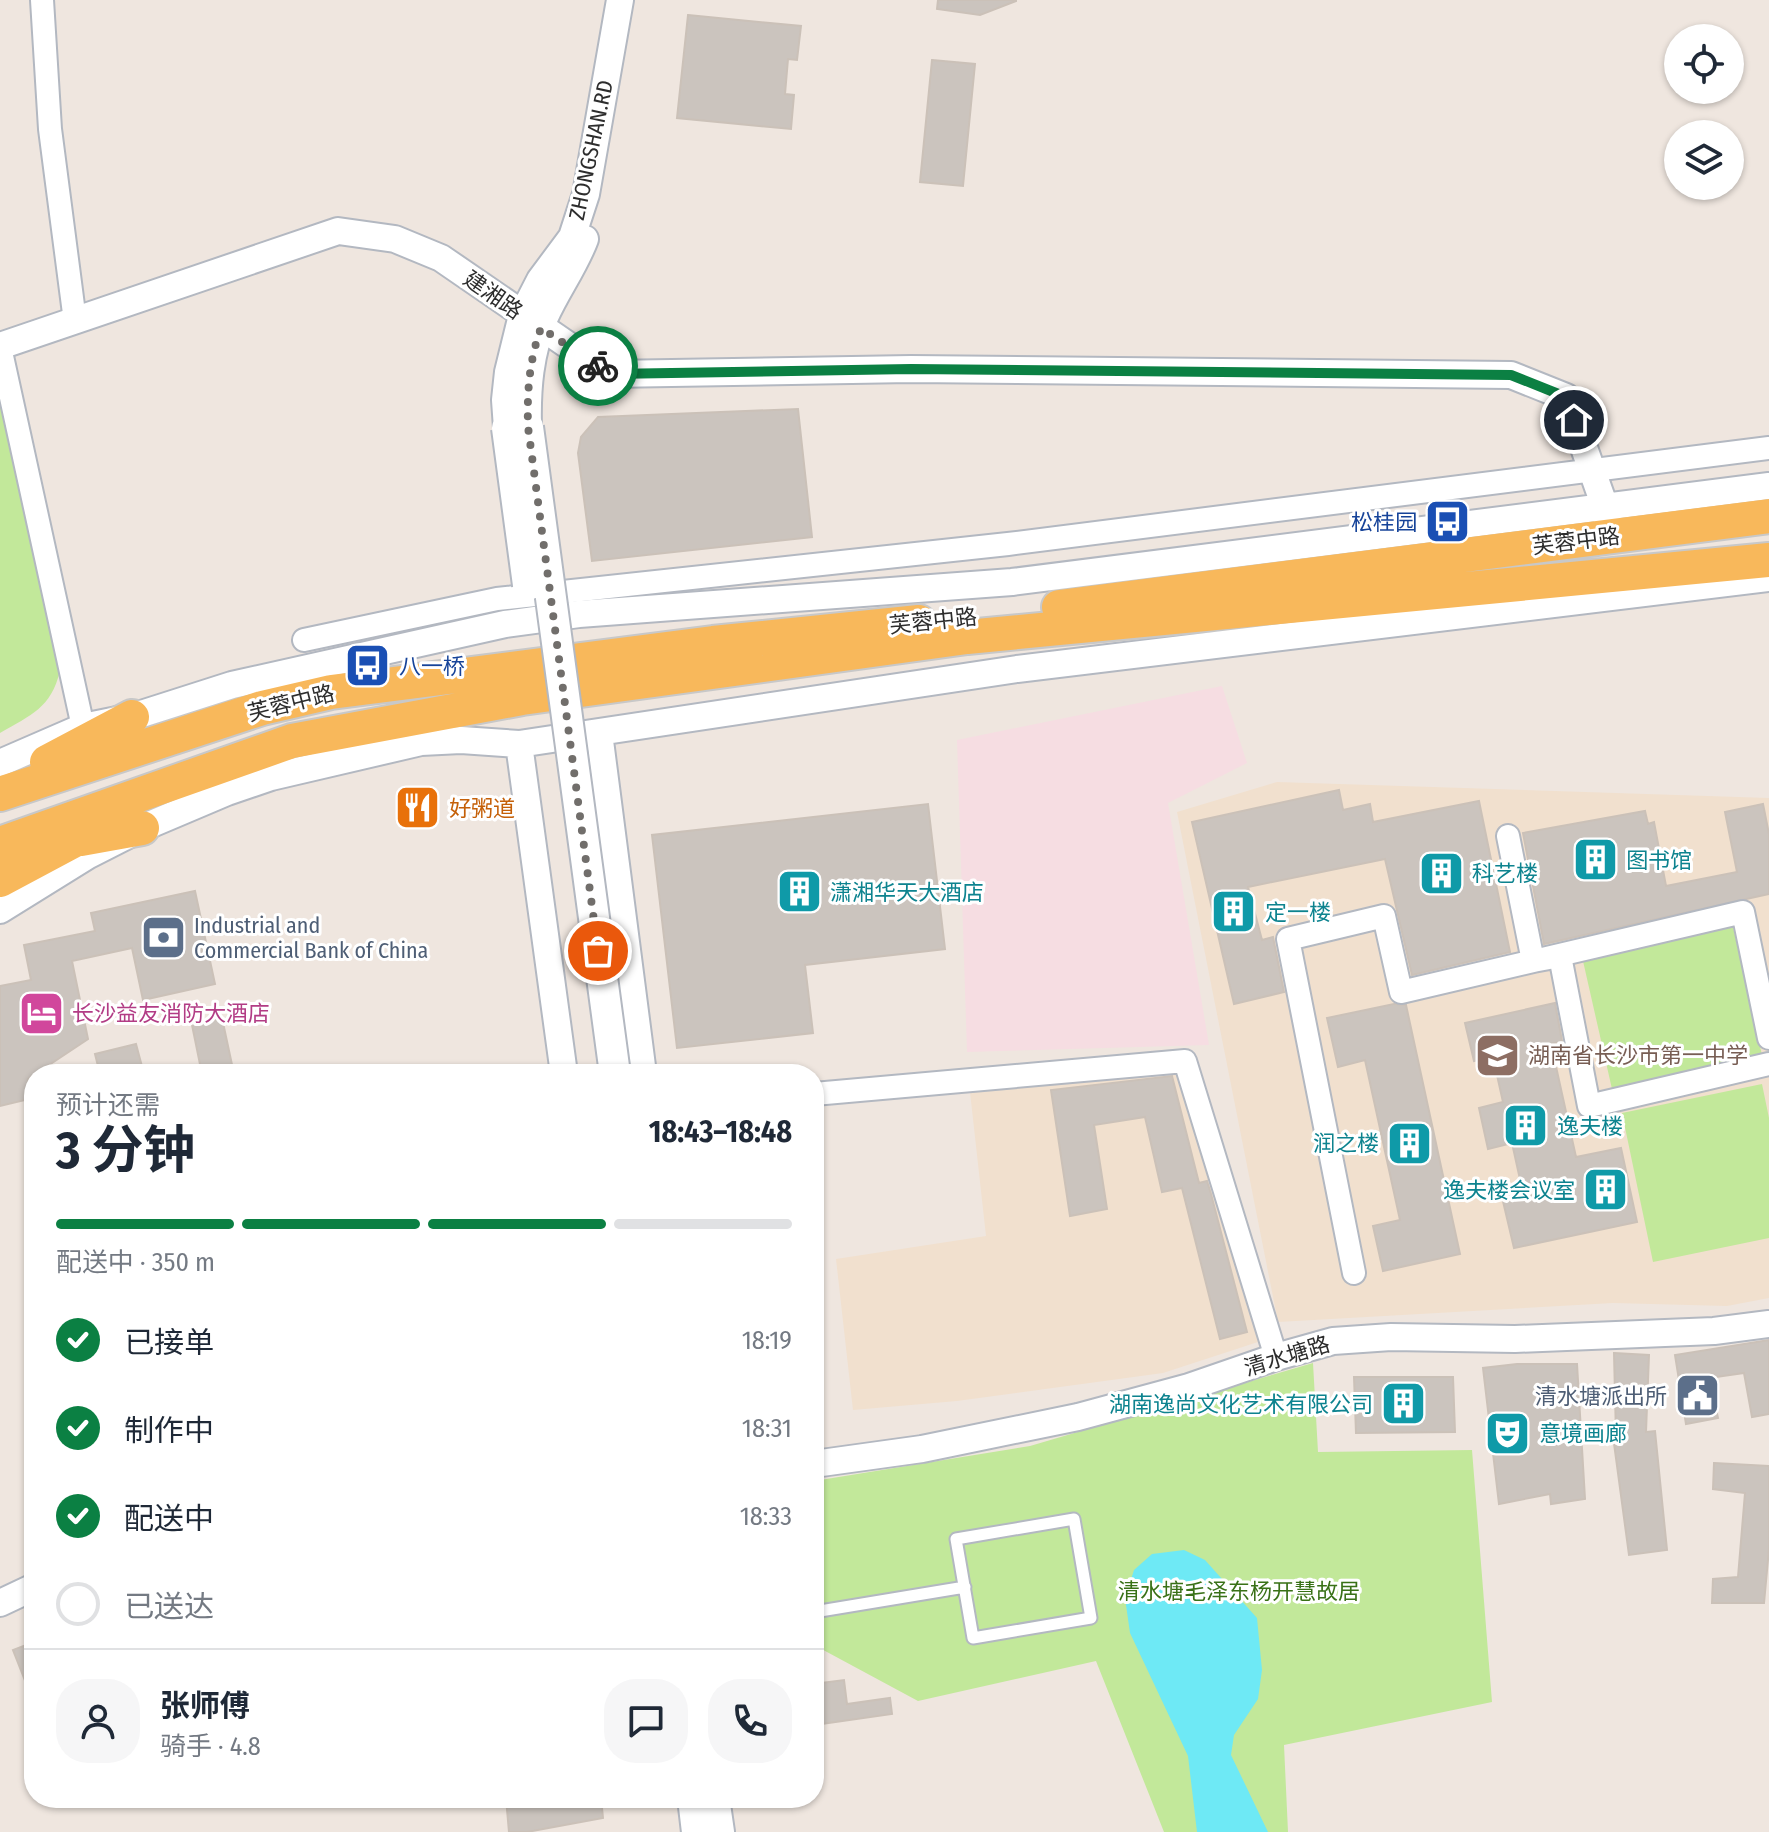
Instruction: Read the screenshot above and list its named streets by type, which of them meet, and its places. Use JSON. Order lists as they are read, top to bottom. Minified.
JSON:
{"streets":{"main road":["芙蓉中路"],"street":["ZHONGSHAN.RD","建湘路","清水塘路"]},"crossings":[["ZHONGSHAN.RD","建湘路"],["建湘路","芙蓉中路"]],"parks":["清水塘毛泽东杨开慧故居"],"places":{"bus stop":["松桂园","八一桥"],"restaurant":["好粥道"],"building":["图书馆","科艺楼","潇湘华天大酒店","定一楼","逸夫楼","润之楼","逸夫楼会议室","湖南逸尚文化艺术有限公司"],"bank":["Industrial and Commercial Bank of China"],"hotel":["长沙益友消防大酒店"],"school or university":["湖南省长沙市第一中学"],"public building":["清水塘派出所"],"theatre":["意境画廊"]},"page":{"heading":["3 分钟","预计还需","18:43–18:48"],"panel":["张师傅","骑手 · 4.8"],"bar":"配送中 · 350 m","list":[["已接单","18:19"],["制作中","18:31"],["配送中","18:33"],"已送达"]}}
